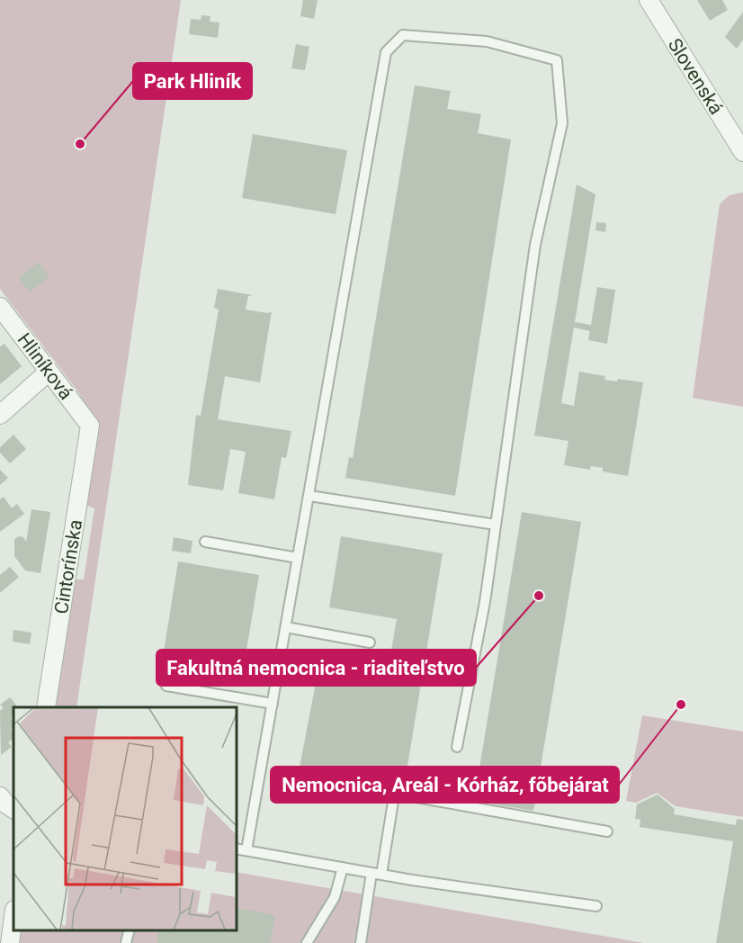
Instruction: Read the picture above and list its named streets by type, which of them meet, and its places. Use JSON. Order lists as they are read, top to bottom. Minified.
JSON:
{"streets":{"street":["Slovenská","Hliníková","Cintorínska"]},"crossings":[["Hliníková","Cintorínska"]],"places":["Park Hliník","Fakultná nemocnica - riaditeľstvo","Nemocnica, Areál - Kórház, fõbejárat"]}
